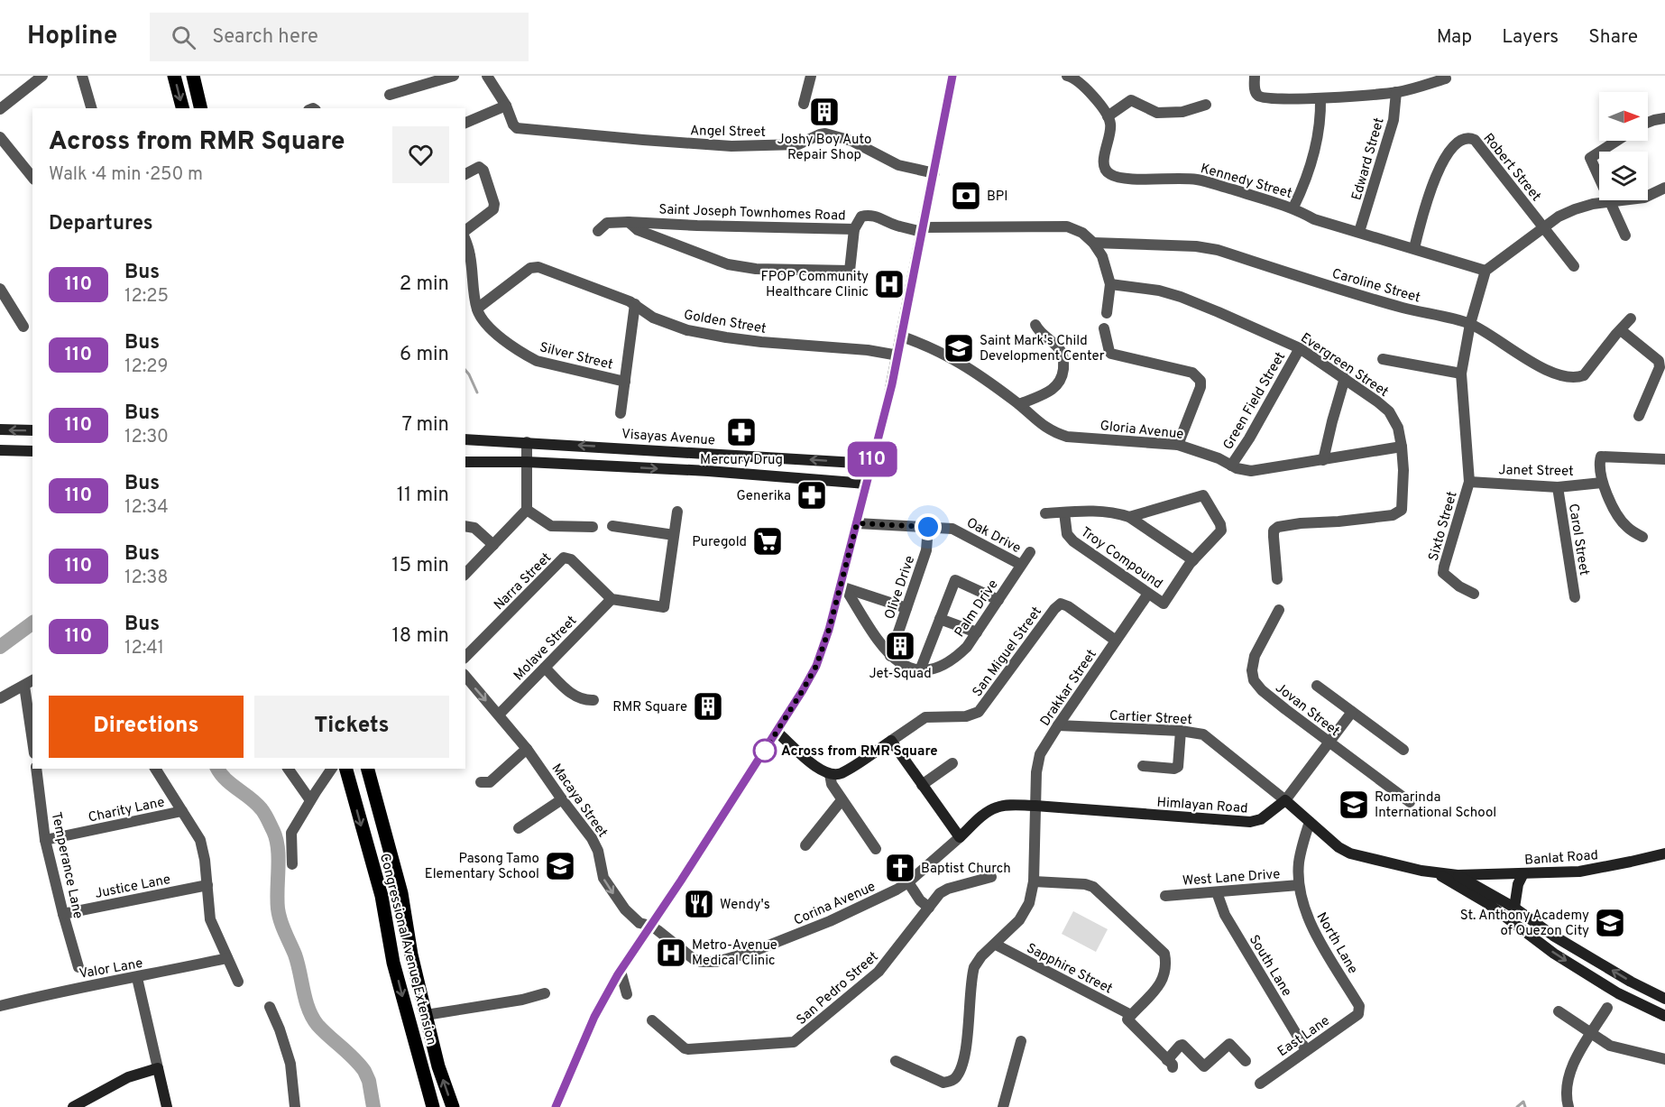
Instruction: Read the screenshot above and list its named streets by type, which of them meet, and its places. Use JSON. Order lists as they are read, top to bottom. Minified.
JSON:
{"streets":{"main road":["Visayas Avenue","San Miguel Street","Himlayan Road","Banlat Road","Congressional Avenue Extension"],"street":["Angel Street","Edward Street","Robert Street","Kennedy Street","Saint Joseph Townhomes Road","Caroline Street","Golden Street","Silver Street","Evergreen Street","Green Field Street","Gloria Avenue","Janet Street","Sixto Street","Oak Drive","Carol Street","Troy Compound","Narra Street","Olive Drive","Palm Drive","Molave Street","Drakkar Street","Jovan Street","Cartier Street","Macaya Street","Charity Lane","Temperance Lane","West Lane Drive","Justice Lane","Corina Avenue","North Lane","South Lane","Valor Lane","Sapphire Street","San Pedro Street","East Lane"]},"crossings":[["Edward Street","Kennedy Street"],["Robert Street","Kennedy Street"],["Golden Street","Silver Street"],["Evergreen Street","Green Field Street"],["Evergreen Street","Gloria Avenue"],["Green Field Street","Gloria Avenue"],["Janet Street","Sixto Street"],["Janet Street","Carol Street"],["Oak Drive","Olive Drive"],["Oak Drive","Palm Drive"],["Troy Compound","Drakkar Street"],["Narra Street","Molave Street"],["Molave Street","Macaya Street"],["San Miguel Street","Drakkar Street"],["Drakkar Street","Cartier Street"],["Drakkar Street","Himlayan Road"],["Drakkar Street","Sapphire Street"],["Cartier Street","Himlayan Road"],["Macaya Street","Corina Avenue"],["Himlayan Road","Corina Avenue"],["Charity Lane","Temperance Lane"],["Temperance Lane","Justice Lane"],["West Lane Drive","North Lane"],["West Lane Drive","South Lane"],["North Lane","East Lane"],["South Lane","East Lane"]],"one_way":["Macaya Street"],"places":{"building":["Joshy Boy Auto Repair Shop","Jet-Squad","RMR Square"],"bank":["BPI"],"hospital":["FPOP Community Healthcare Clinic","Metro-Avenue Medical Clinic"],"school or university":["Saint Mark's Child Development Center","Romarinda International School","Pasong Tamo Elementary School","St. Anthony Academy of Quezon City"],"pharmacy":["Mercury Drug","Generika"],"supermarket":["Puregold"],"other":["Across from RMR Square"],"church":["Baptist Church"],"restaurant":["Wendy's"]},"lines":["bus line 110"],"north":"right","page":{"header":"Hopline","search":"Search here","nav":["Map","Layers","Share"],"on_map":"110","heading":[["Across from RMR Square","Walk · 4 min · 250 m"],"Departures"],"list":[{"mark":"110","name":"Bus","note":"12:25","value":"2 min"},{"mark":"110","name":"Bus","note":"12:29","value":"6 min"},{"mark":"110","name":"Bus","note":"12:30","value":"7 min"},{"mark":"110","name":"Bus","note":"12:34","value":"11 min"},{"mark":"110","name":"Bus","note":"12:38","value":"15 min"},{"mark":"110","name":"Bus","note":"12:41","value":"18 min"}],"buttons":["Directions","Tickets"]}}
